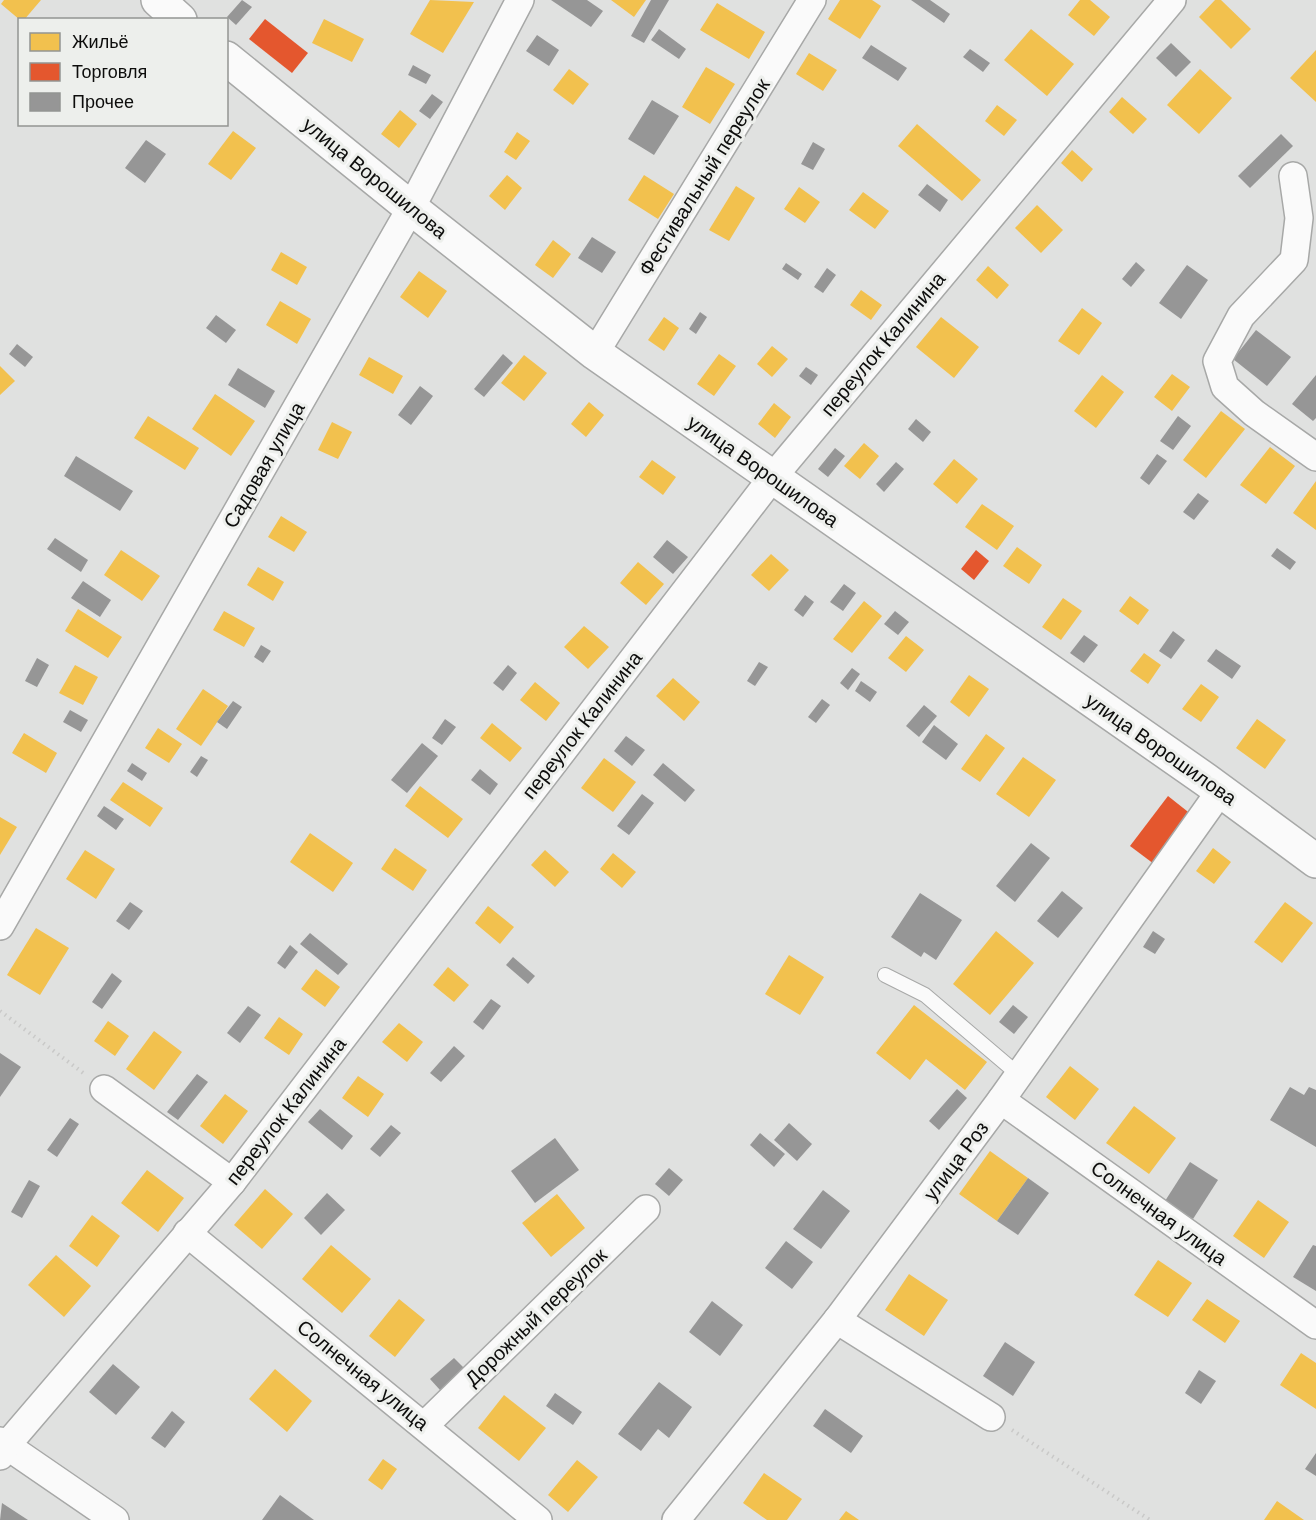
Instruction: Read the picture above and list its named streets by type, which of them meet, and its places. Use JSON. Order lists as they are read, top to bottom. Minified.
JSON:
{"streets":{"main road":["улица Ворошилова"],"street":["Фестивальный переулок","переулок Калинина","Садовая улица","улица Роз","Солнечная улица","Дорожный переулок"]},"crossings":[["Фестивальный переулок","улица Ворошилова"],["улица Ворошилова","переулок Калинина"],["улица Ворошилова","Садовая улица"],["улица Ворошилова","улица Роз"],["переулок Калинина","Солнечная улица"],["улица Роз","Солнечная улица"],["Солнечная улица","Дорожный переулок"]],"legend":["Жильё","Торговля","Прочее"]}
